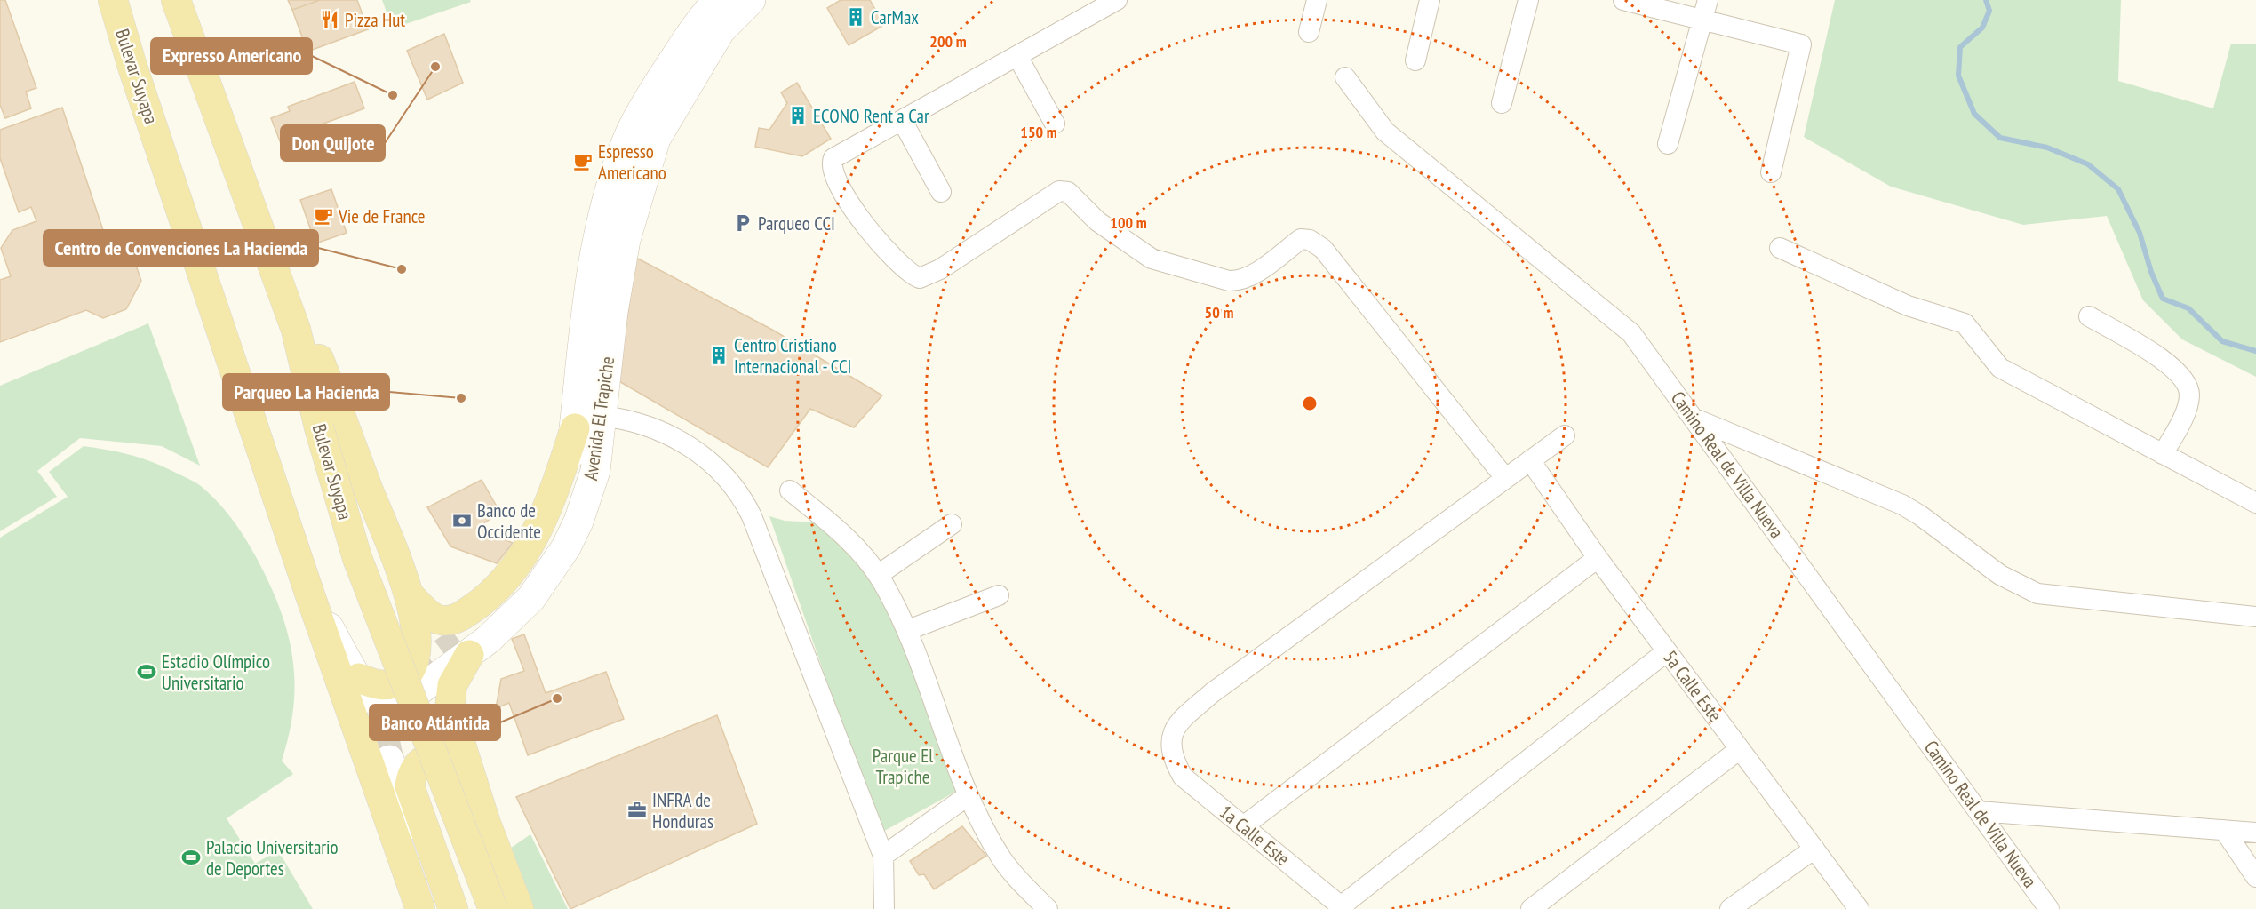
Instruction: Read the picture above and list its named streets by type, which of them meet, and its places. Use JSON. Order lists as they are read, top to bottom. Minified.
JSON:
{"streets":{"main road":["Bulevar Suyapa","Avenida El Trapiche"],"street":["Camino Real de Villa Nueva","5a Calle Este","1a Calle Este"]},"crossings":[["Bulevar Suyapa","Avenida El Trapiche"]],"parks":["Parque El Trapiche"],"places":{"building":["CarMax","ECONO Rent a Car","Centro Cristiano Internacional - CCI"],"restaurant":["Pizza Hut"],"other":["Don Quijote","Expresso Americano","Centro de Convenciones La Hacienda","Parqueo La Hacienda","Banco Atlántida"],"cafe":["Espresso Americano","Vie de France"],"parking":["Parqueo CCI"],"bank":["Banco de Occidente"],"sports":["Estadio Olímpico Universitario","Palacio Universitario de Deportes"],"office":["INFRA de Honduras"]},"rings":["200 m","150 m","100 m","50 m"]}
